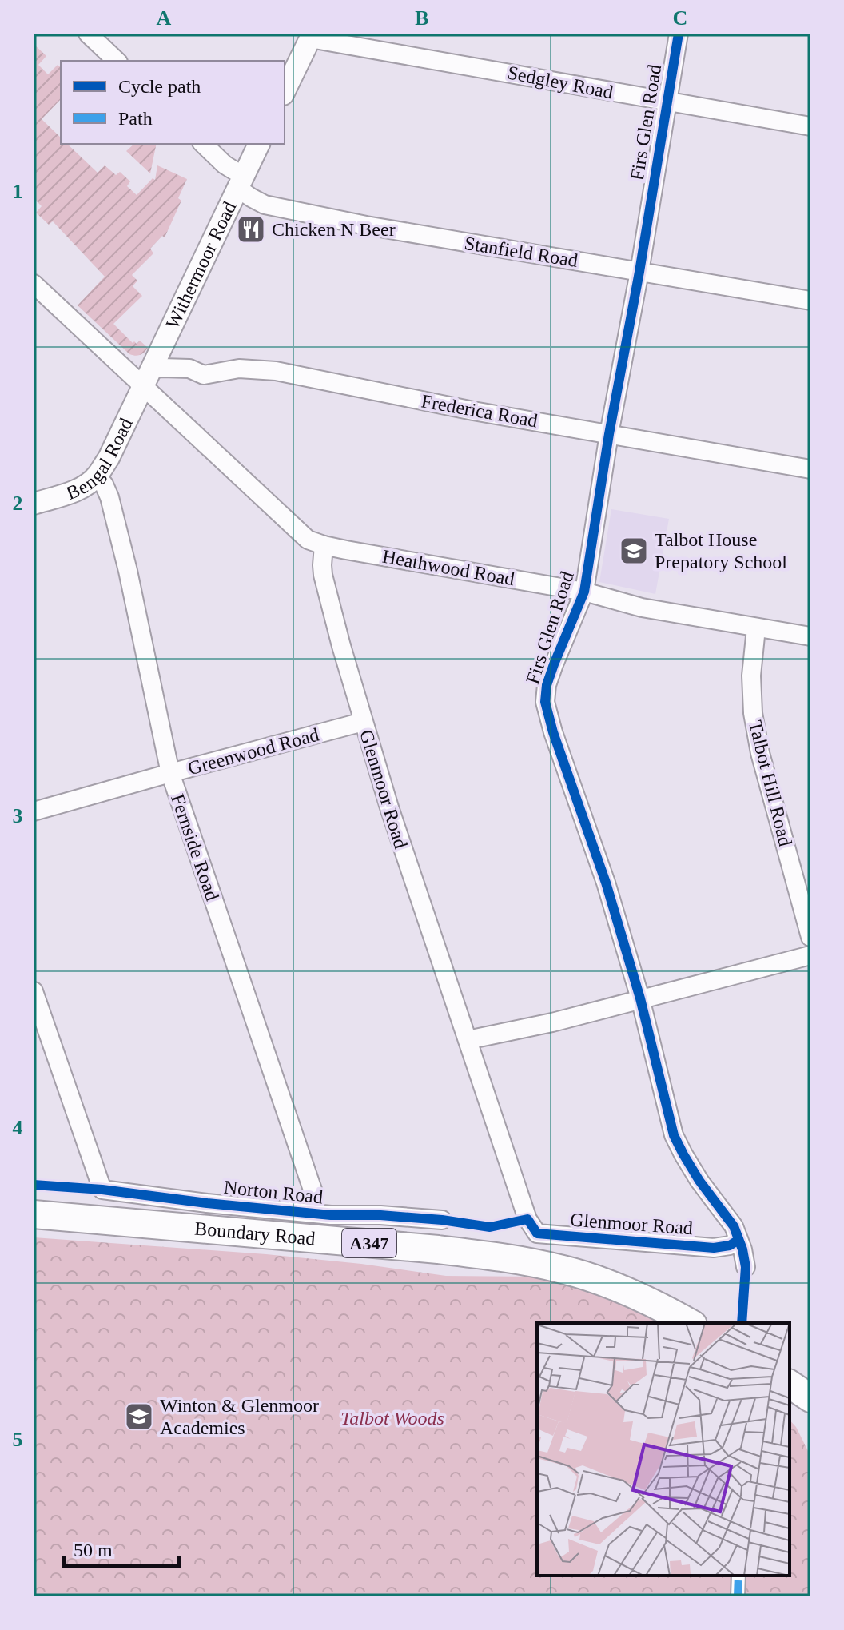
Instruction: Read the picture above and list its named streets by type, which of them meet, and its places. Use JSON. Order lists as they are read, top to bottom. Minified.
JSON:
{"streets":{"main road":["Boundary Road","A347"],"street":["Sedgley Road","Firs Glen Road","Stanfield Road","Withermoor Road","Frederica Road","Bengal Road","Heathwood Road","Greenwood Road","Talbot Hill Road","Glenmoor Road","Fernside Road","Norton Road"]},"crossings":[["Sedgley Road","Firs Glen Road"],["Firs Glen Road","Stanfield Road"],["Firs Glen Road","Frederica Road"],["Firs Glen Road","Heathwood Road"],["Firs Glen Road","Glenmoor Road"],["Stanfield Road","Withermoor Road"],["Withermoor Road","Frederica Road"],["Withermoor Road","Bengal Road"],["Withermoor Road","Heathwood Road"],["Frederica Road","Bengal Road"],["Frederica Road","Heathwood Road"],["Bengal Road","Heathwood Road"],["Bengal Road","Fernside Road"],["Heathwood Road","Talbot Hill Road"],["Heathwood Road","Glenmoor Road"],["Greenwood Road","Glenmoor Road"],["Greenwood Road","Fernside Road"],["Fernside Road","Norton Road"]],"parks":["Talbot Woods"],"places":{"restaurant":["Chicken N Beer"],"school or university":["Talbot House Prepatory School","Winton & Glenmoor Academies"]},"legend":["Cycle path","Path"],"scale_bar":"50 m","grid":{"columns":["A","B","C"],"rows":["1","2","3","4","5"]}}
